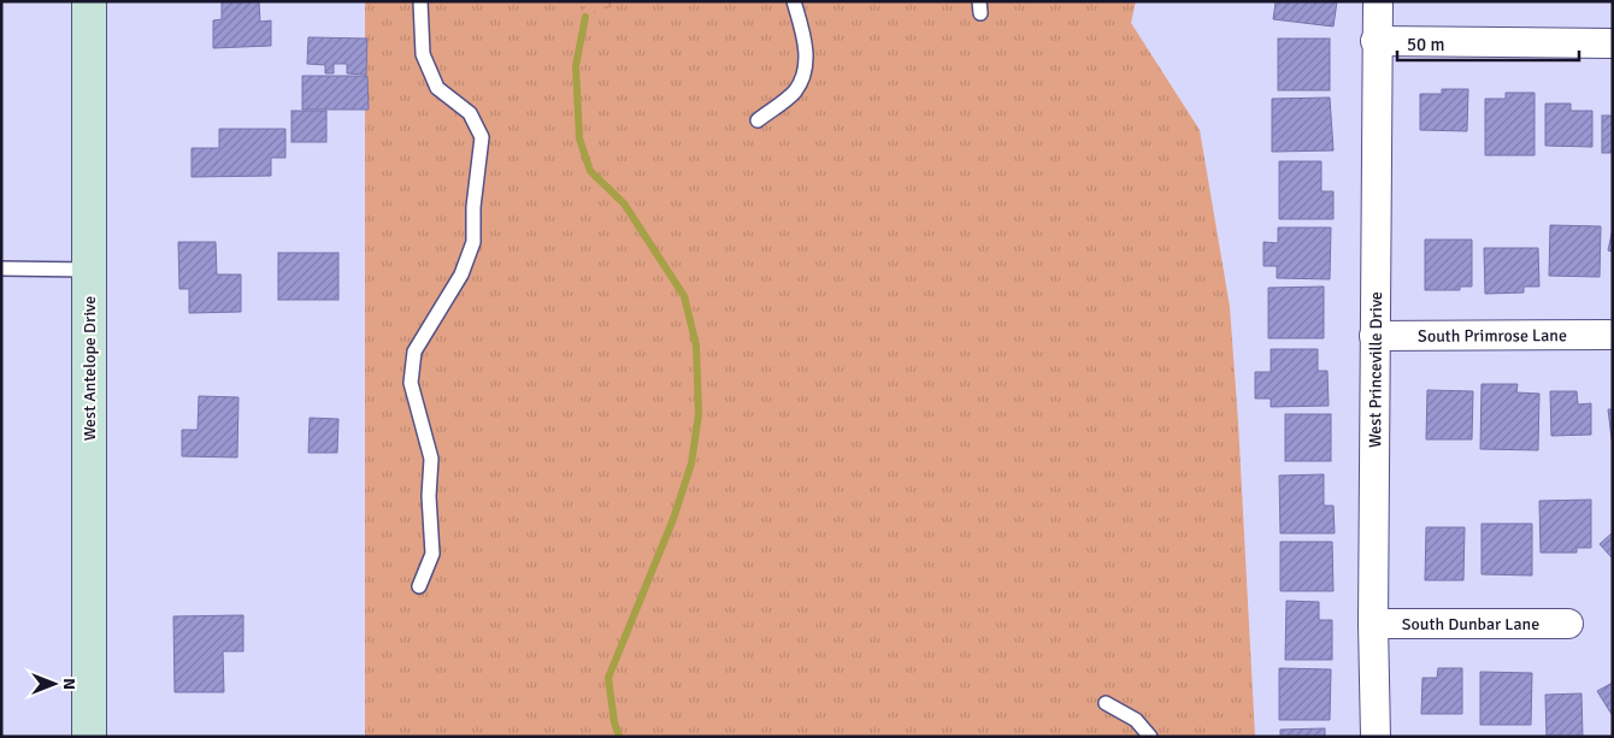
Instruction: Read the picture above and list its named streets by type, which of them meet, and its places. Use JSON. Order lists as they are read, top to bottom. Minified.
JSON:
{"streets":{"main road":["West Antelope Drive"],"street":["South Primrose Lane","West Princeville Drive","South Dunbar Lane"]},"crossings":[["South Primrose Lane","West Princeville Drive"],["West Princeville Drive","South Dunbar Lane"]],"scale_bar":"50 m","north":"right"}
